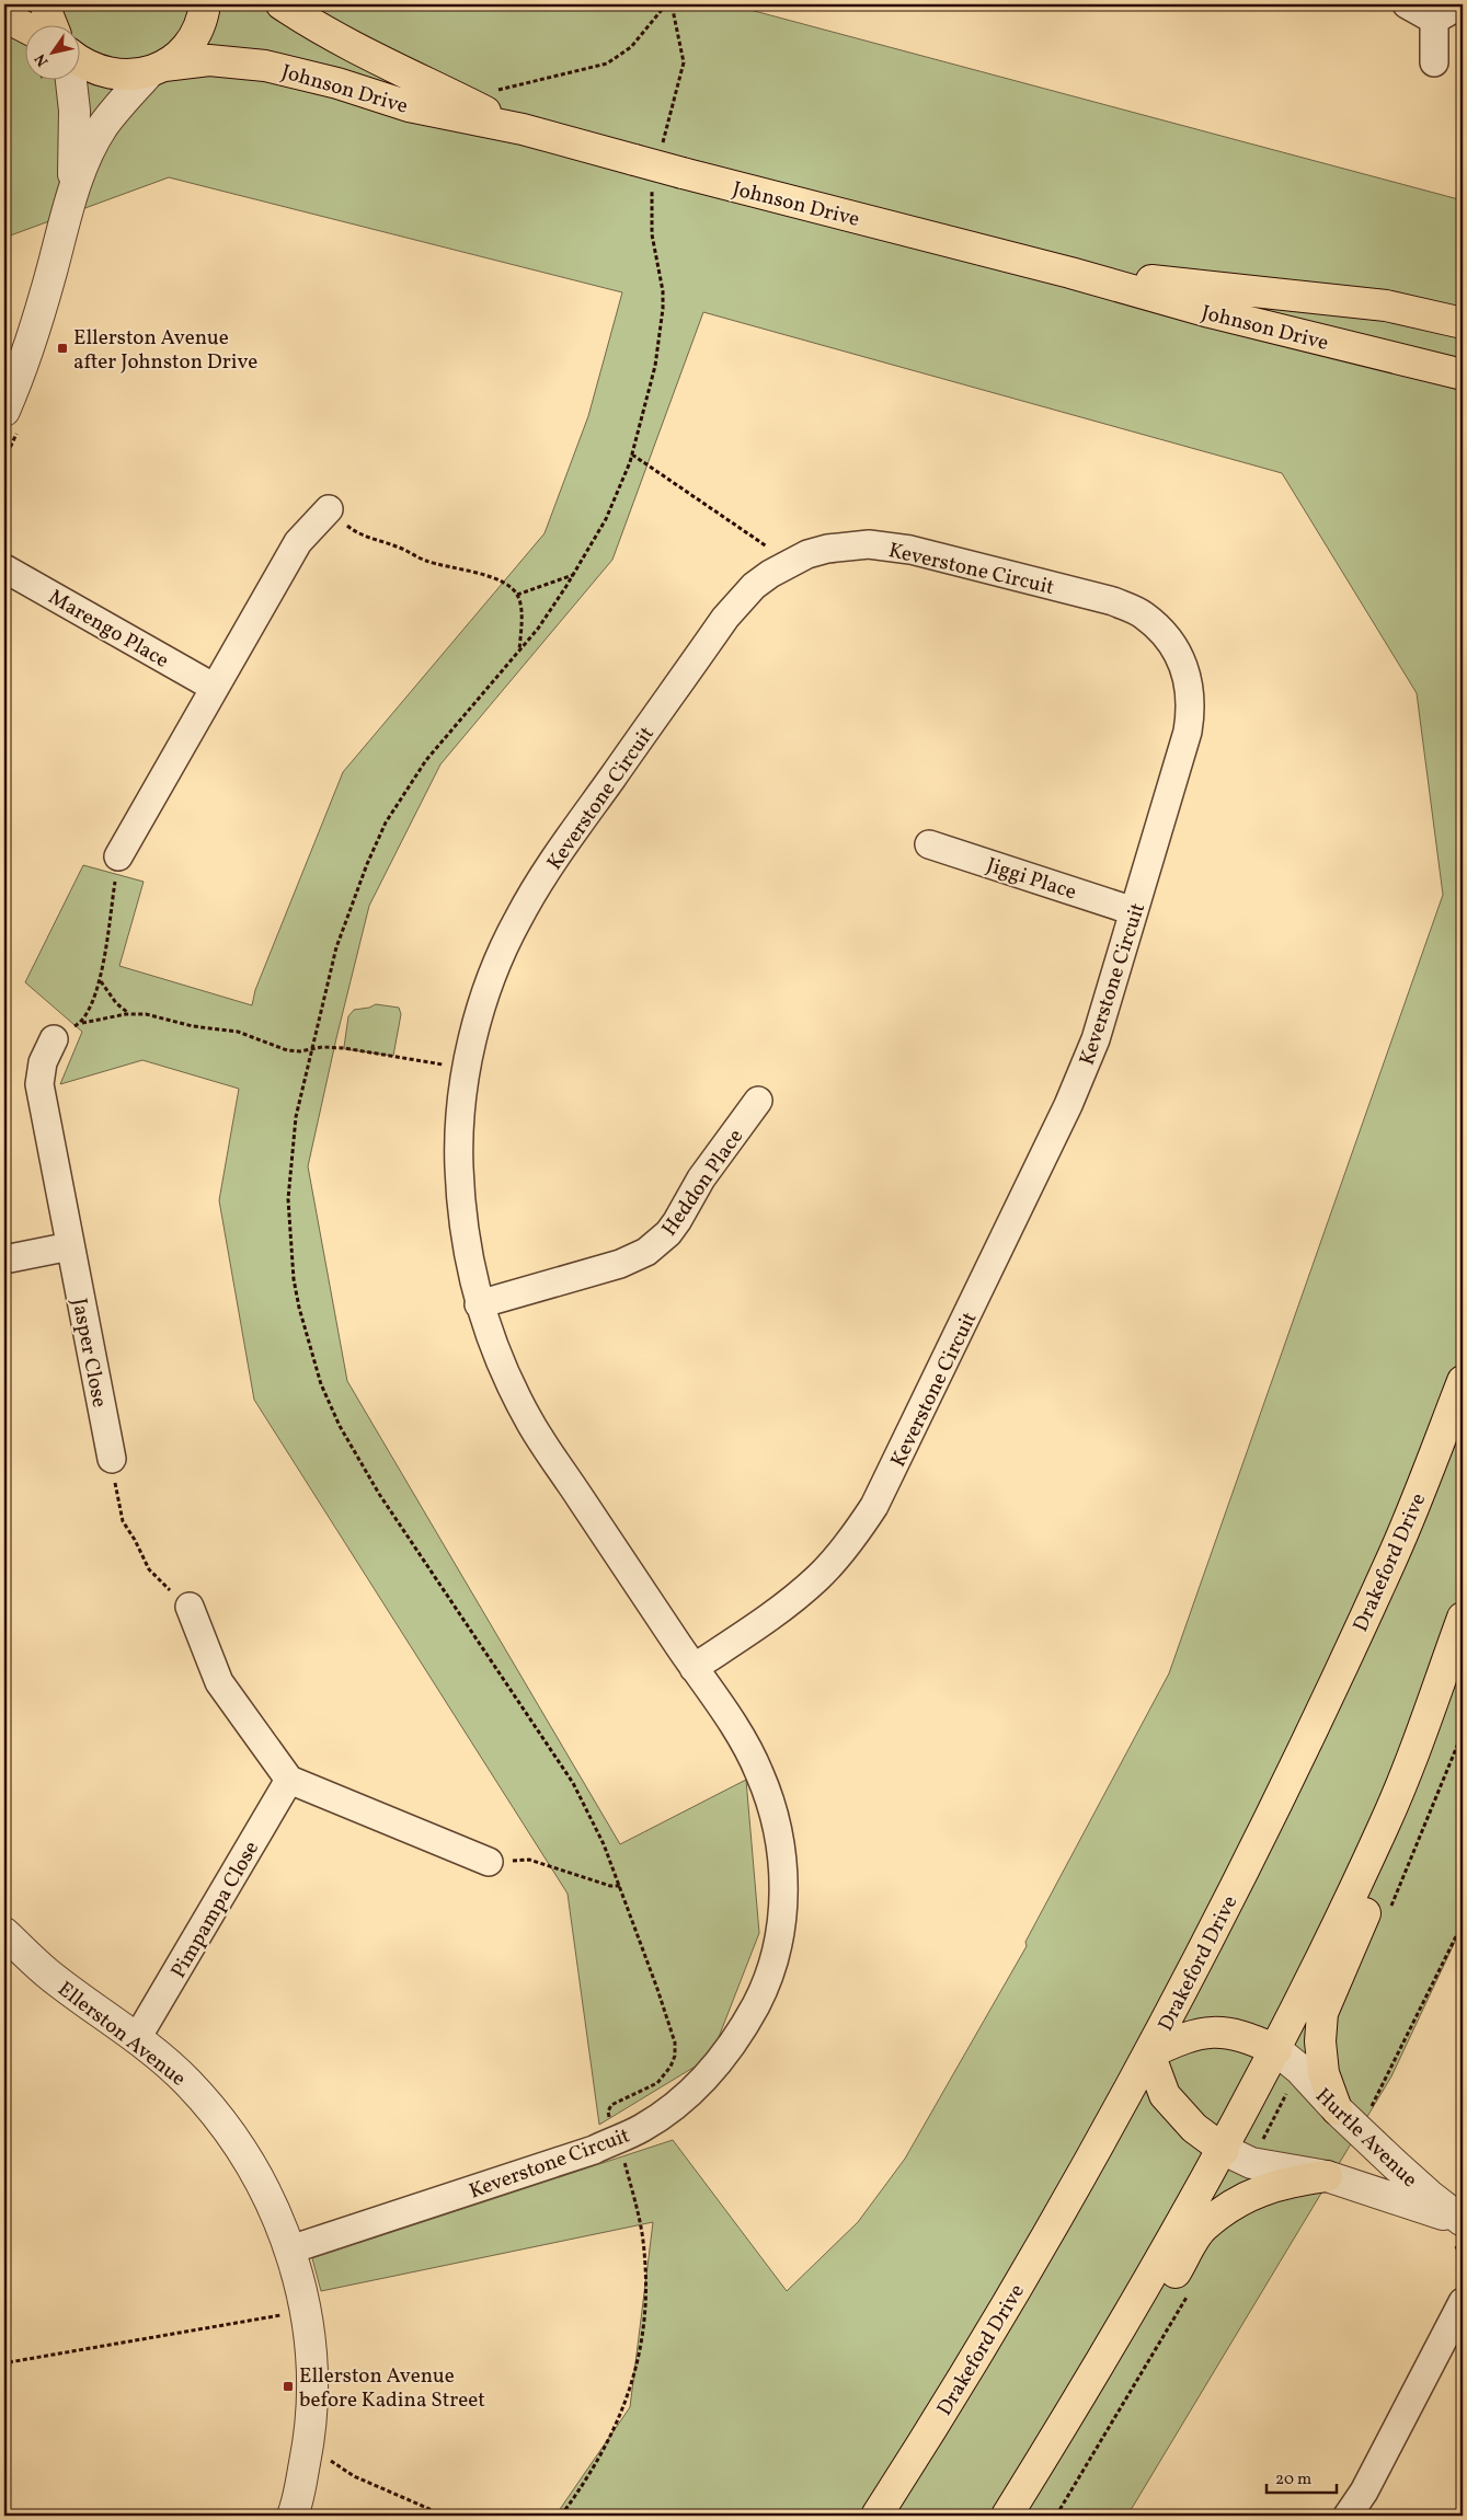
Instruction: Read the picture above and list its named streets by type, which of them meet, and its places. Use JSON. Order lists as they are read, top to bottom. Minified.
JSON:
{"streets":{"main road":["Johnson Drive","Drakeford Drive"],"street":["Keverstone Circuit","Marengo Place","Jiggi Place","Heddon Place","Jasper Close","Pimpampa Close","Ellerston Avenue","Hurtle Avenue"]},"crossings":[["Keverstone Circuit","Jiggi Place"],["Keverstone Circuit","Heddon Place"],["Keverstone Circuit","Ellerston Avenue"],["Pimpampa Close","Ellerston Avenue"]],"places":{"transit":["Ellerston Avenue after Johnston Drive","Ellerston Avenue before Kadina Street"]},"scale_bar":"20 m","north":"bottom left"}
